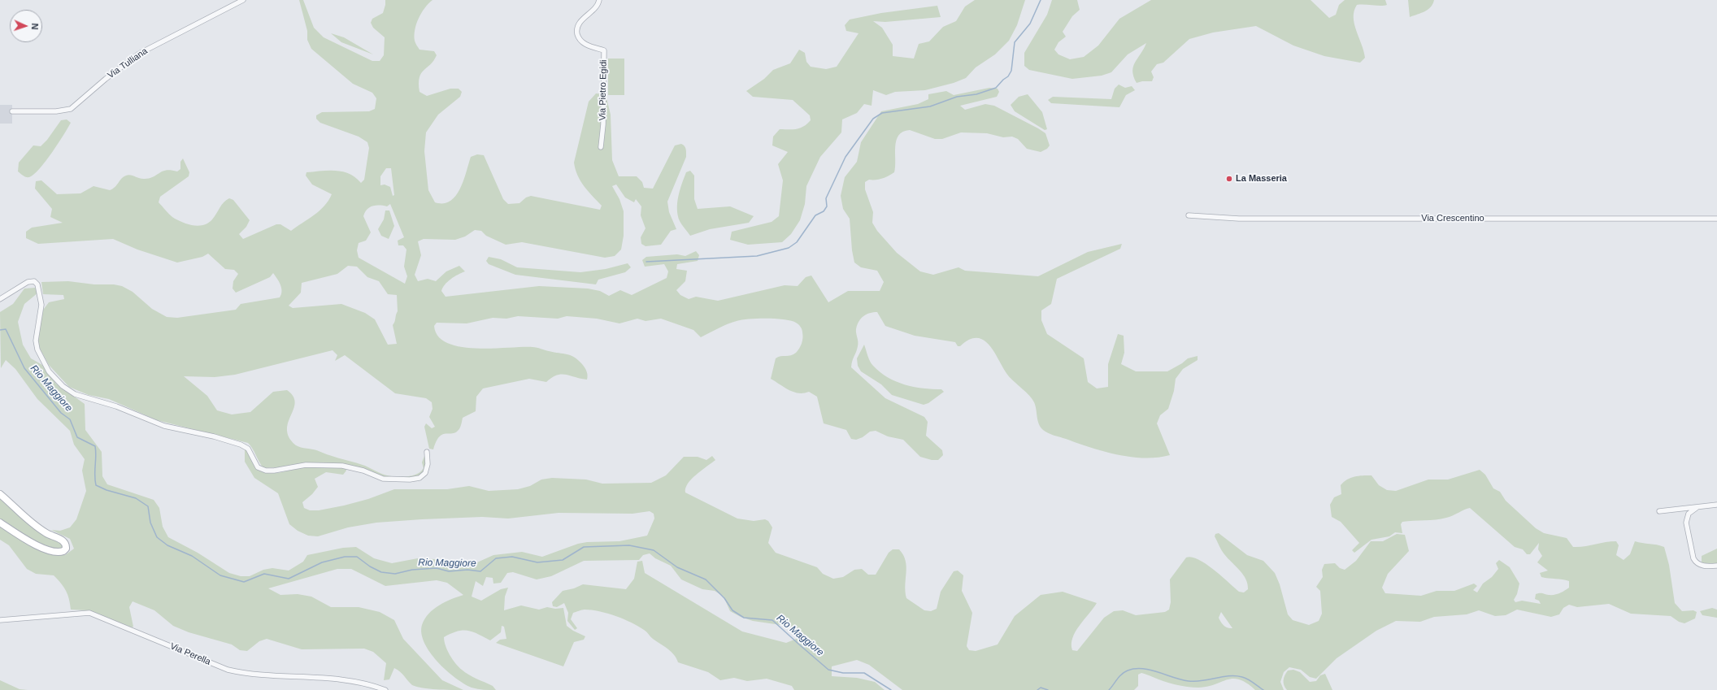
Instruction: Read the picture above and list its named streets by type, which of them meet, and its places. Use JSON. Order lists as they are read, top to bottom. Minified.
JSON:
{"streets":{"street":["Via Tulliana","Via Pietro Egidi","Via Crescentino","Via Perella"]},"water":["Rio Maggiore"],"places":["La Masseria"],"north":"right"}
